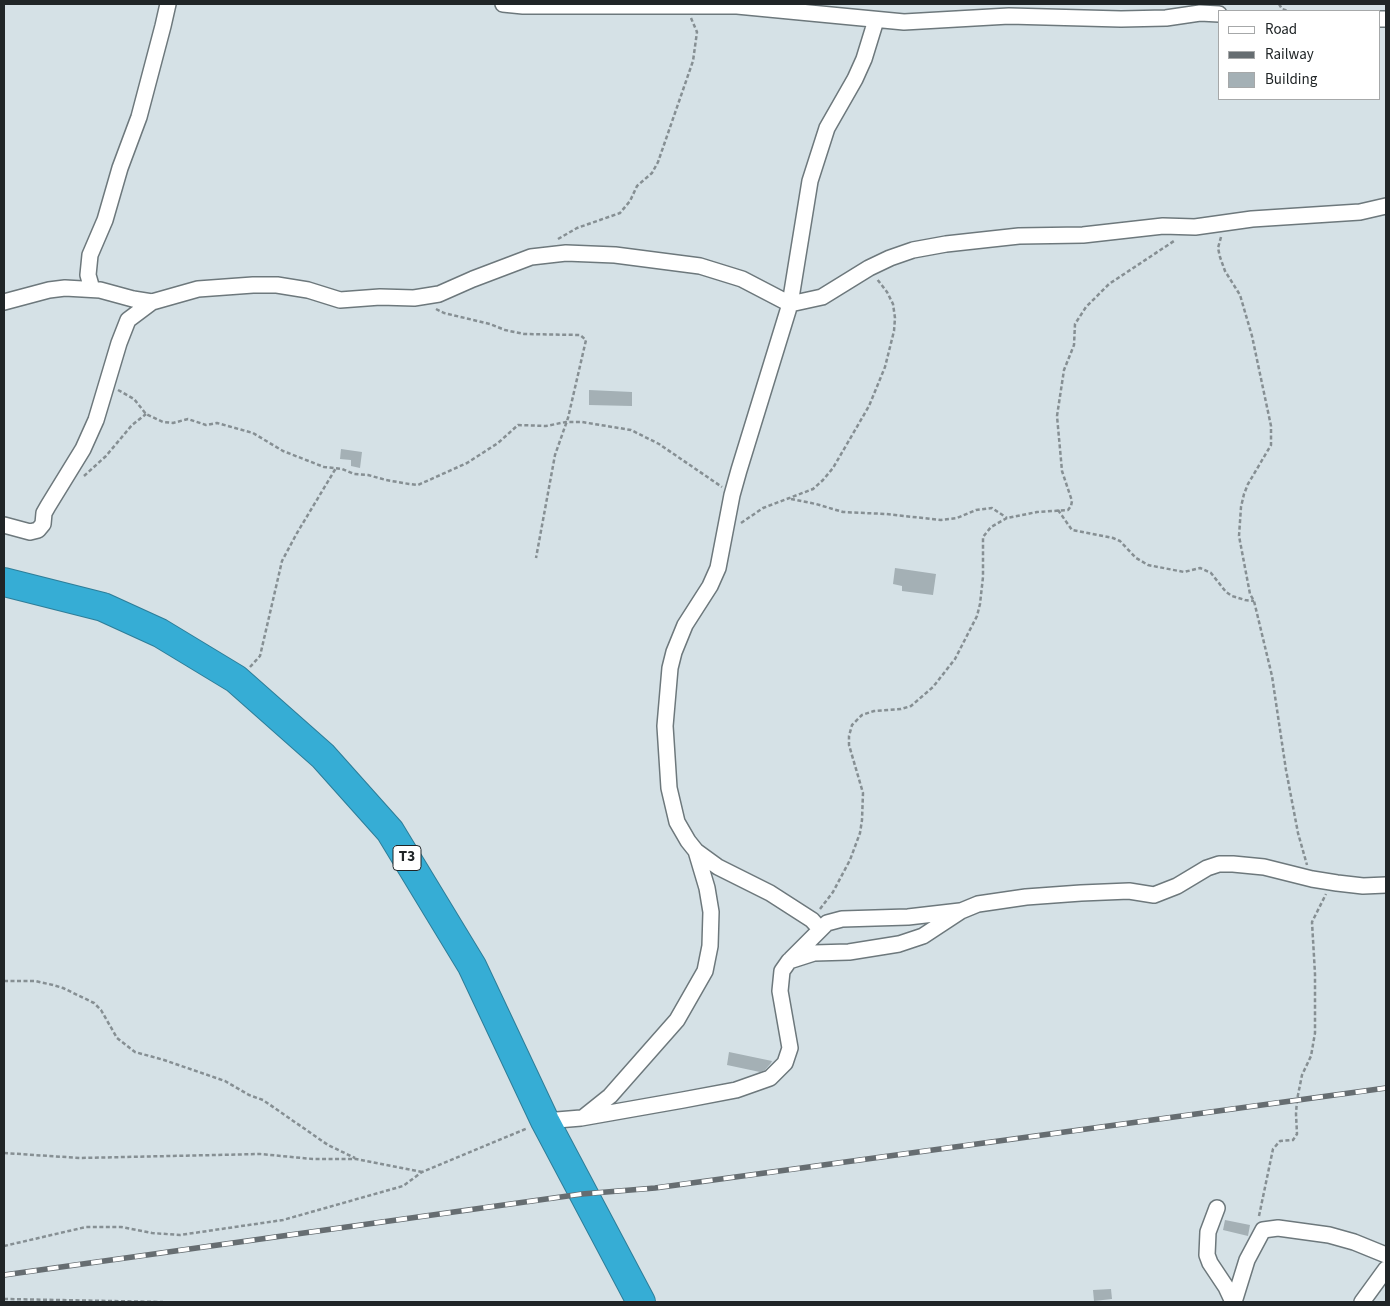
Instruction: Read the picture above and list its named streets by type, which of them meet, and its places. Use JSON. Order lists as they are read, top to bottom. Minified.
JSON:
{"streets":{"highway":["T3"]},"legend":["Road","Railway","Building"]}
